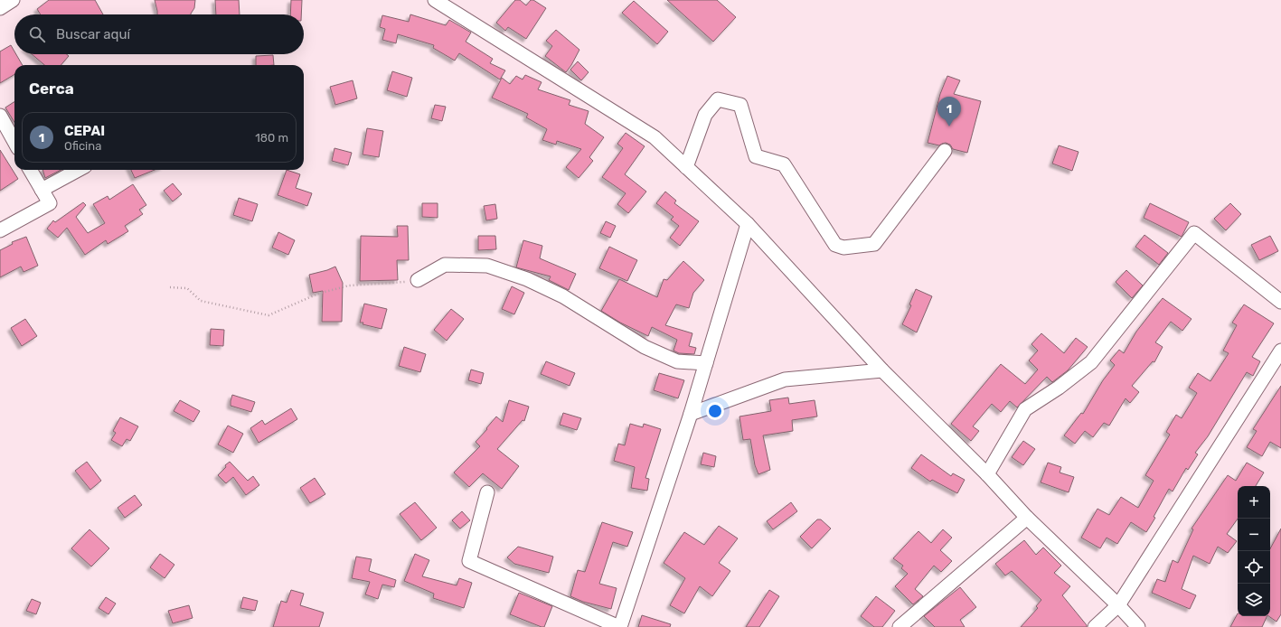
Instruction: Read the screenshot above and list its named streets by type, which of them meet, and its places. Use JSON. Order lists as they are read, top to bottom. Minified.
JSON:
{"page":{"search":"Buscar aquí","heading":"Cerca","pins":"1","list":[{"mark":"1","name":"CEPAI","note":"Oficina","value":"180 m"}],"map_buttons":["+","−"]}}
